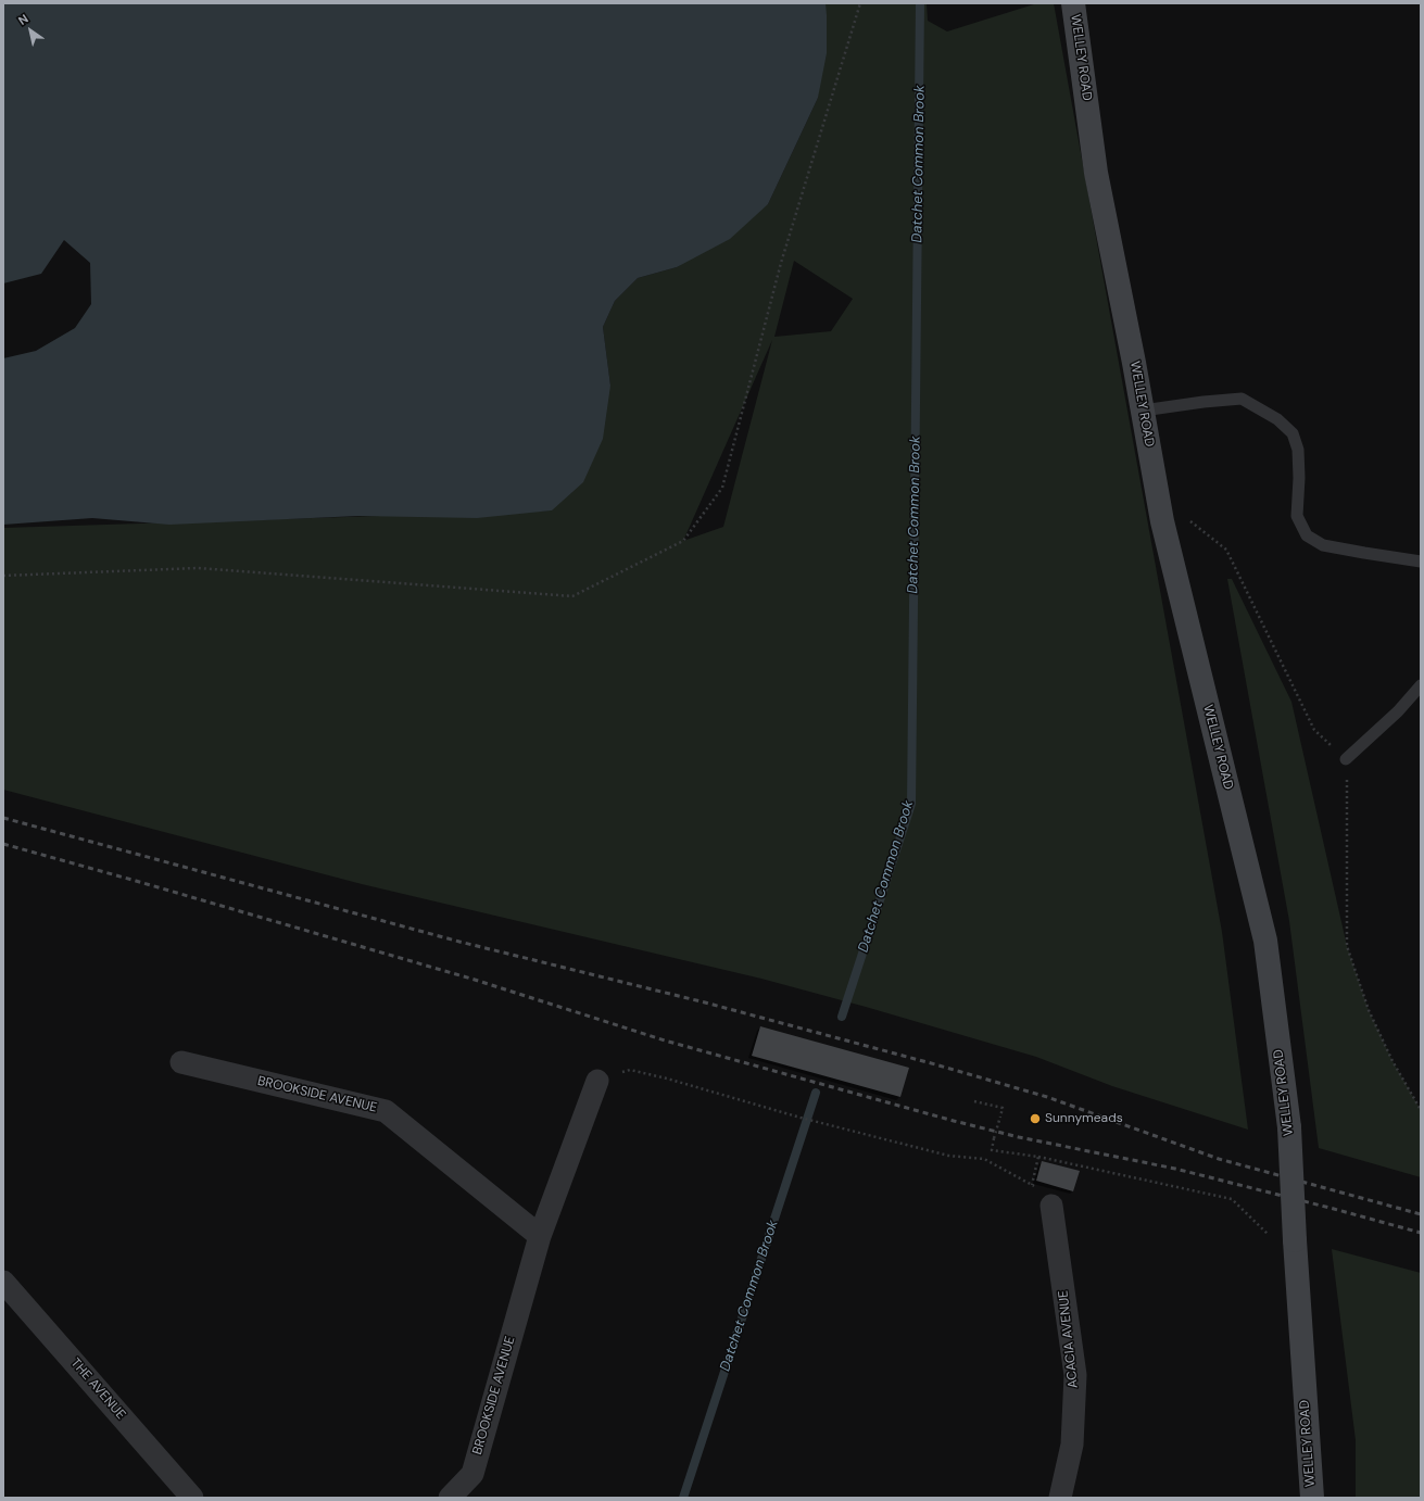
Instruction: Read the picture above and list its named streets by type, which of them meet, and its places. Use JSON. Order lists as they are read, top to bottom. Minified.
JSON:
{"streets":{"main road":["WELLEY ROAD"],"street":["BROOKSIDE AVENUE","ACACIA AVENUE","THE AVENUE"]},"water":["Datchet Common Brook"],"places":["Sunnymeads"],"north":"top left"}
